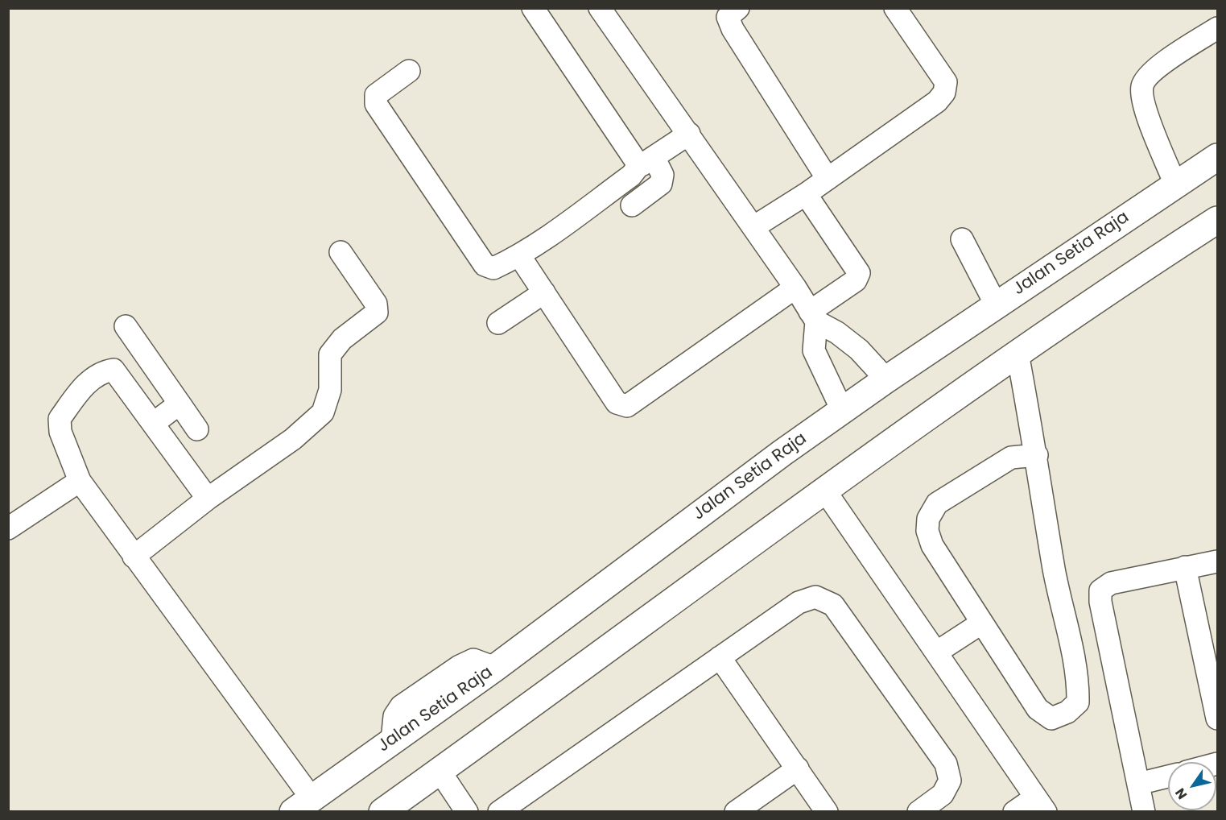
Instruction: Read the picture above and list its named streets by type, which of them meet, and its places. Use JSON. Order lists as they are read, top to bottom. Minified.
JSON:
{"streets":{"highway":["Jalan Setia Raja"]},"north":"bottom left"}
